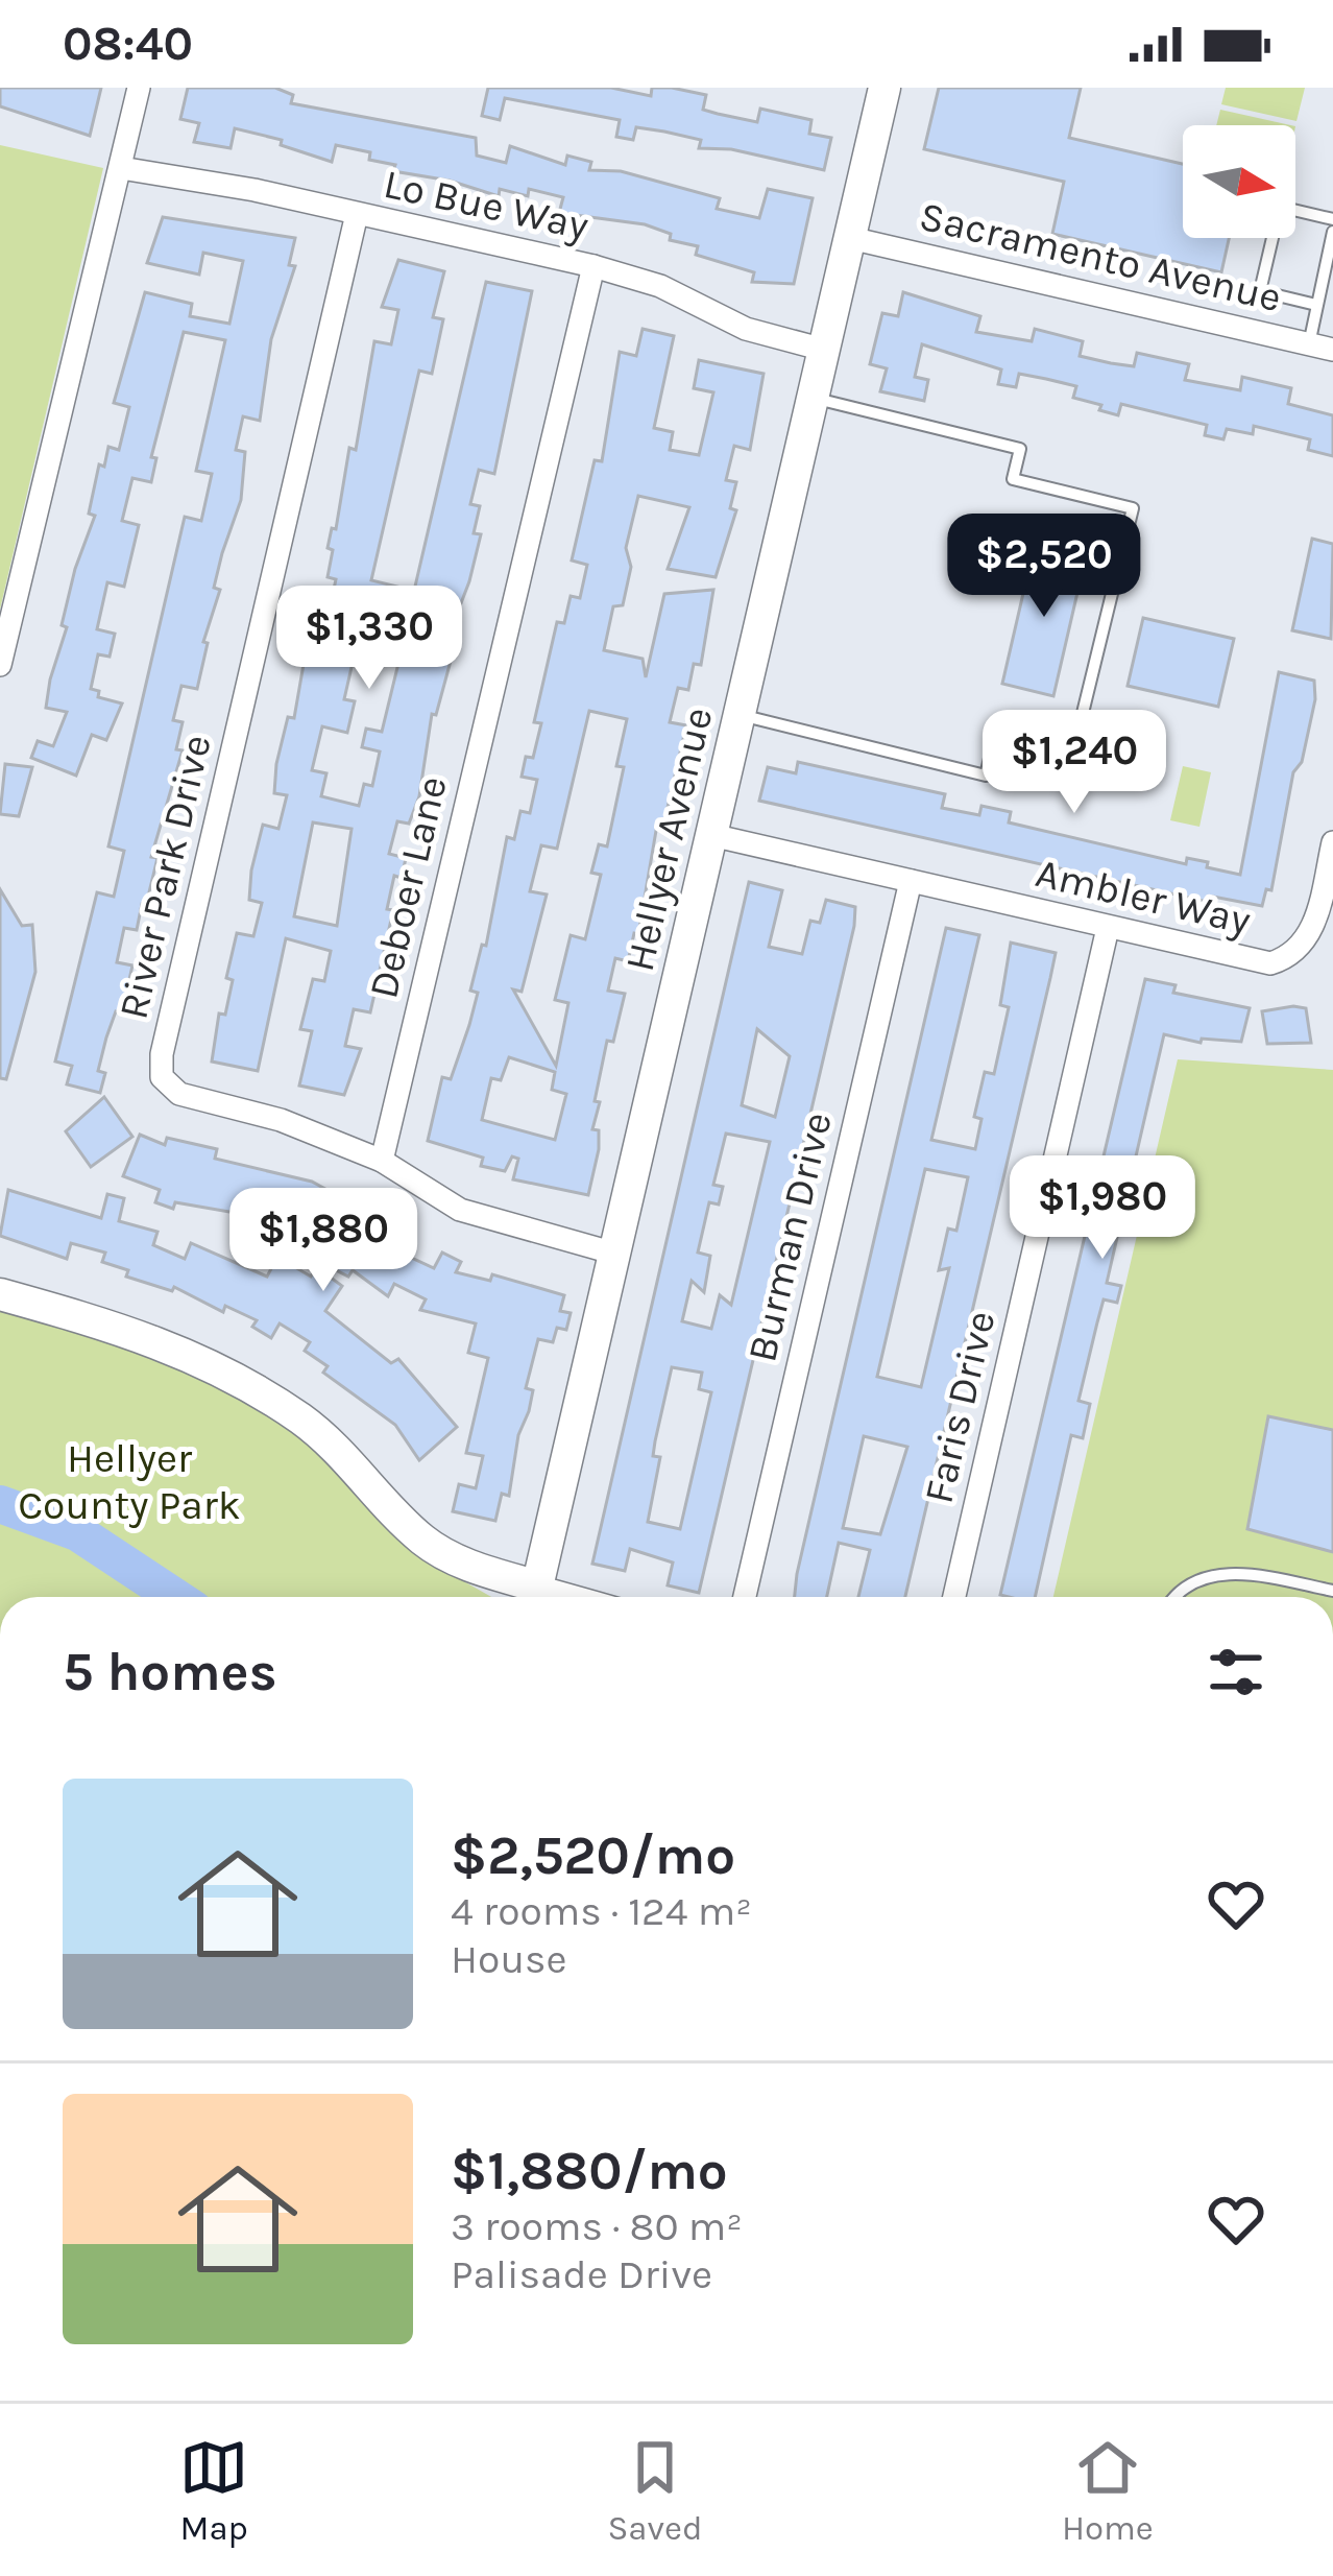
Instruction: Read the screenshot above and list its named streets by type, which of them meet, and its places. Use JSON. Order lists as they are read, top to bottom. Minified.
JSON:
{"streets":{"street":["Lo Bue Way","Sacramento Avenue","Hellyer Avenue","River Park Drive","Deboer Lane","Ambler Way","Burman Drive","Faris Drive"]},"crossings":[["Lo Bue Way","Hellyer Avenue"],["Lo Bue Way","River Park Drive"],["Lo Bue Way","Deboer Lane"],["Sacramento Avenue","Hellyer Avenue"],["Hellyer Avenue","River Park Drive"],["Hellyer Avenue","Ambler Way"],["River Park Drive","Deboer Lane"],["Ambler Way","Burman Drive"],["Ambler Way","Faris Drive"]],"parks":["Hellyer County Park"],"north":"right","page":{"status":"08:40","price":["$2,520","$1,330","$1,240","$1,980","$1,880"],"heading":"5 homes","list":[{"name":"$2,520/mo","note":"4 rooms · 124 m² · House"},{"name":"$1,880/mo","note":"3 rooms · 80 m² · Palisade Drive"}],"tabs":["Map","Saved","Home"]}}
